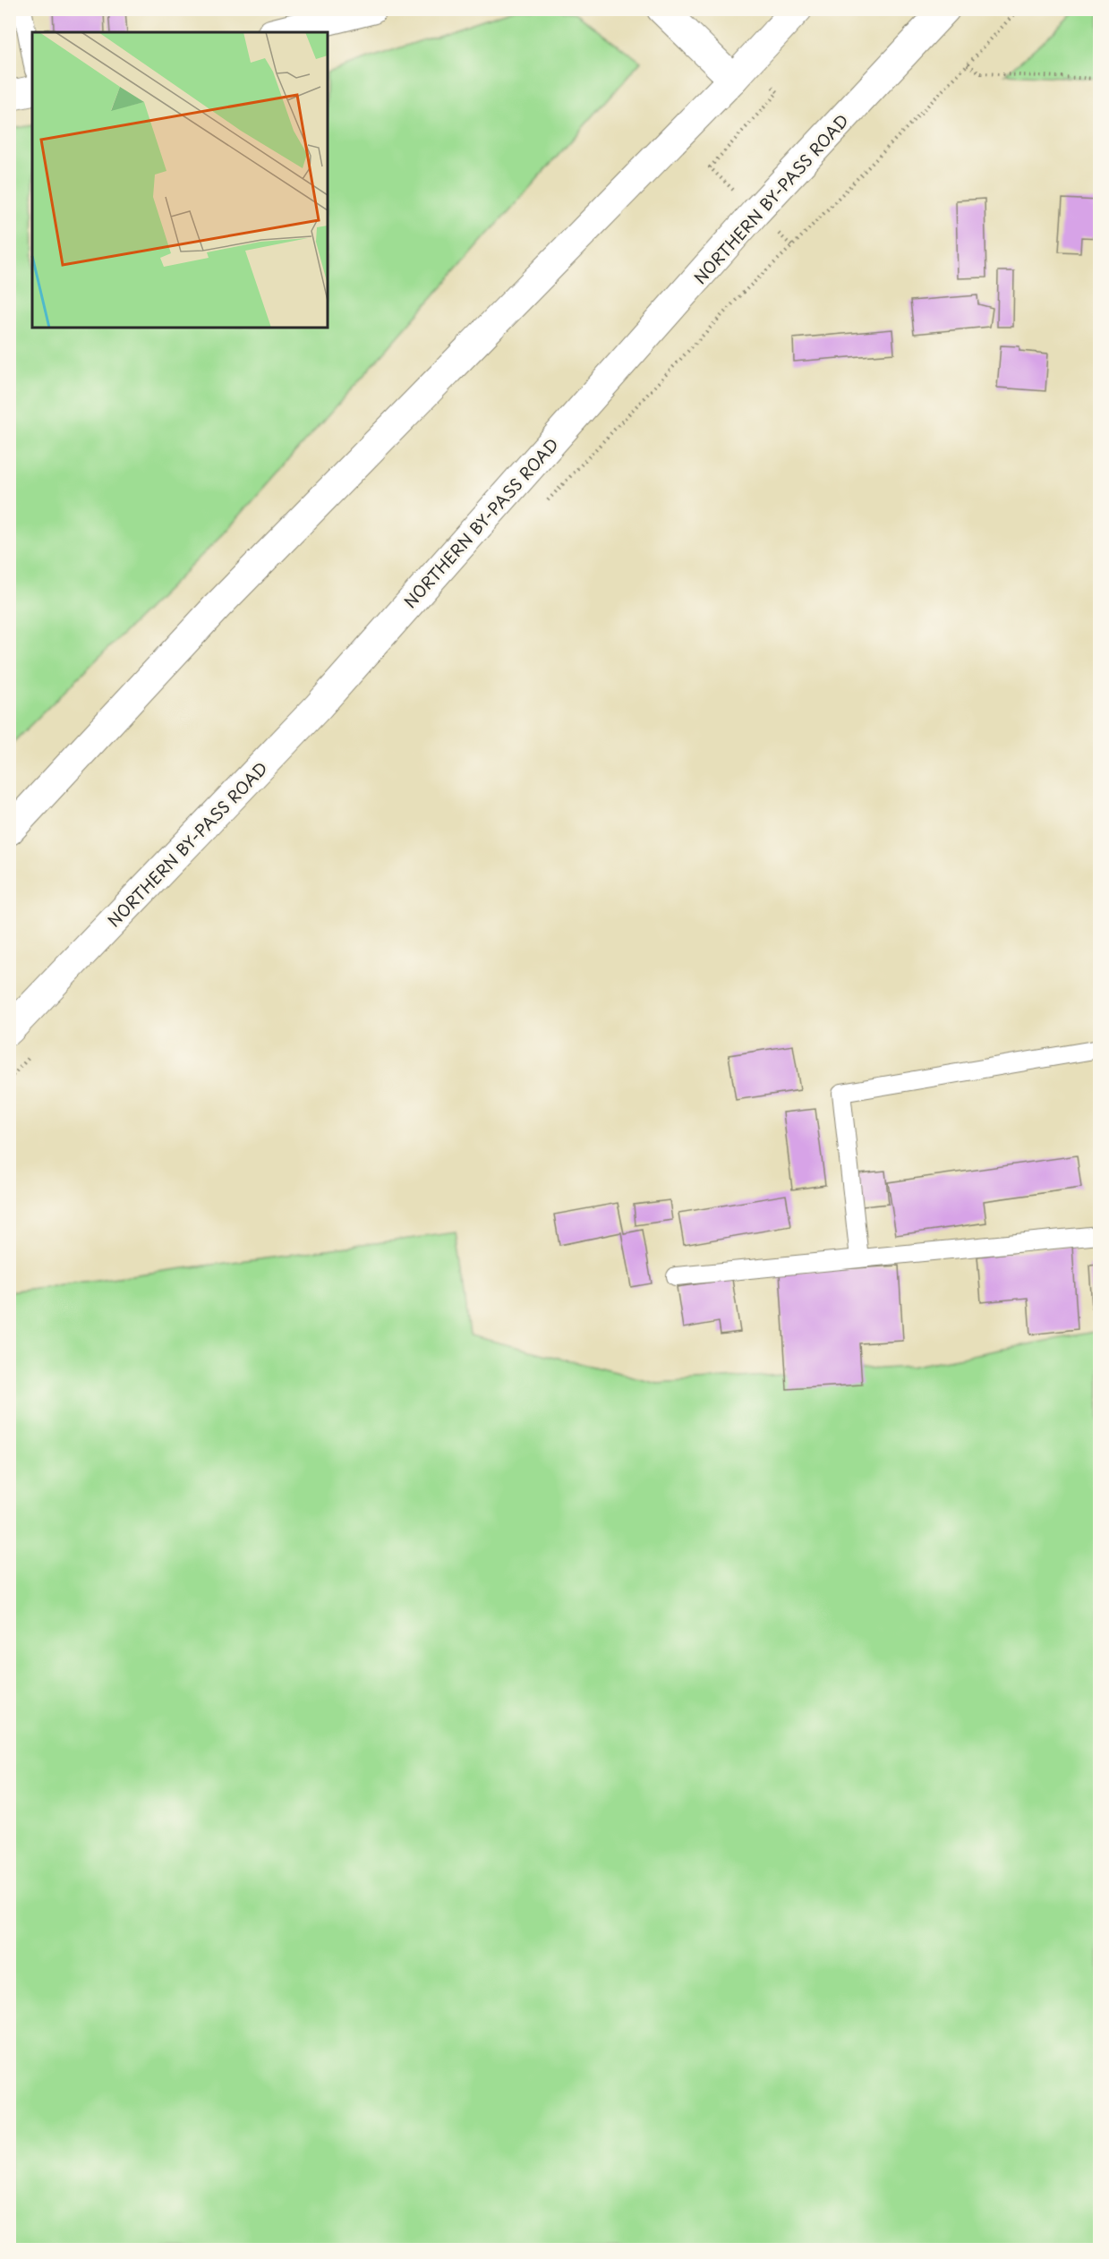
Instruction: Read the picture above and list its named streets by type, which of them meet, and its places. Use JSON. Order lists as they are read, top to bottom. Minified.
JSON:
{"streets":{"main road":["NORTHERN BY-PASS ROAD"]}}
